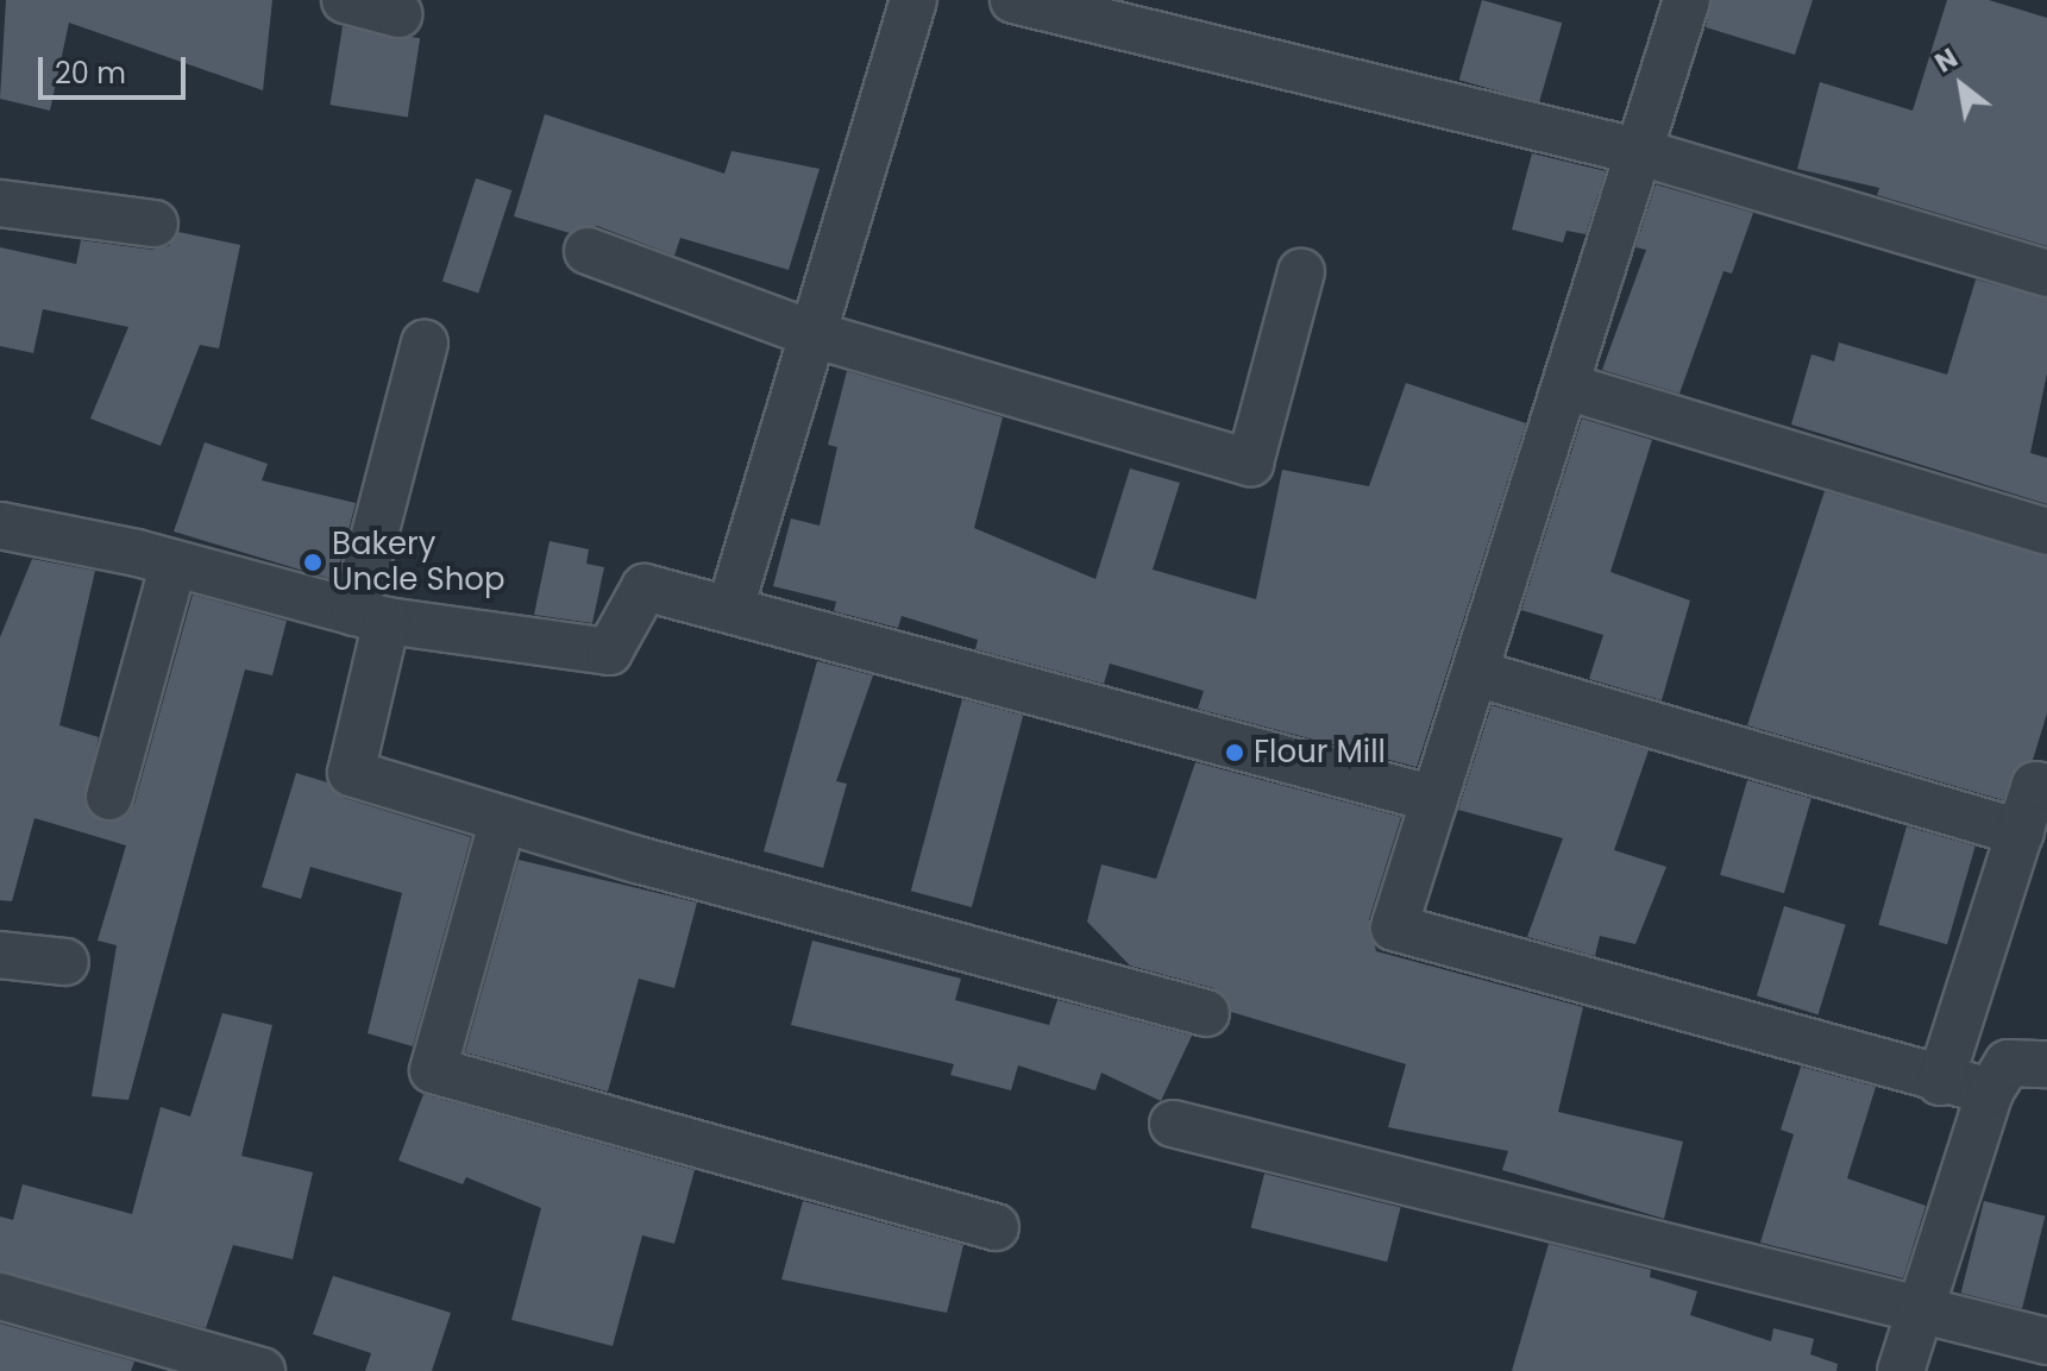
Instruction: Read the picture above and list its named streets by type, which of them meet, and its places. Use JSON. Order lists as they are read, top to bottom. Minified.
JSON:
{"places":["Bakery Uncle Shop","Flour Mill"],"scale_bar":"20 m","north":"top left"}
